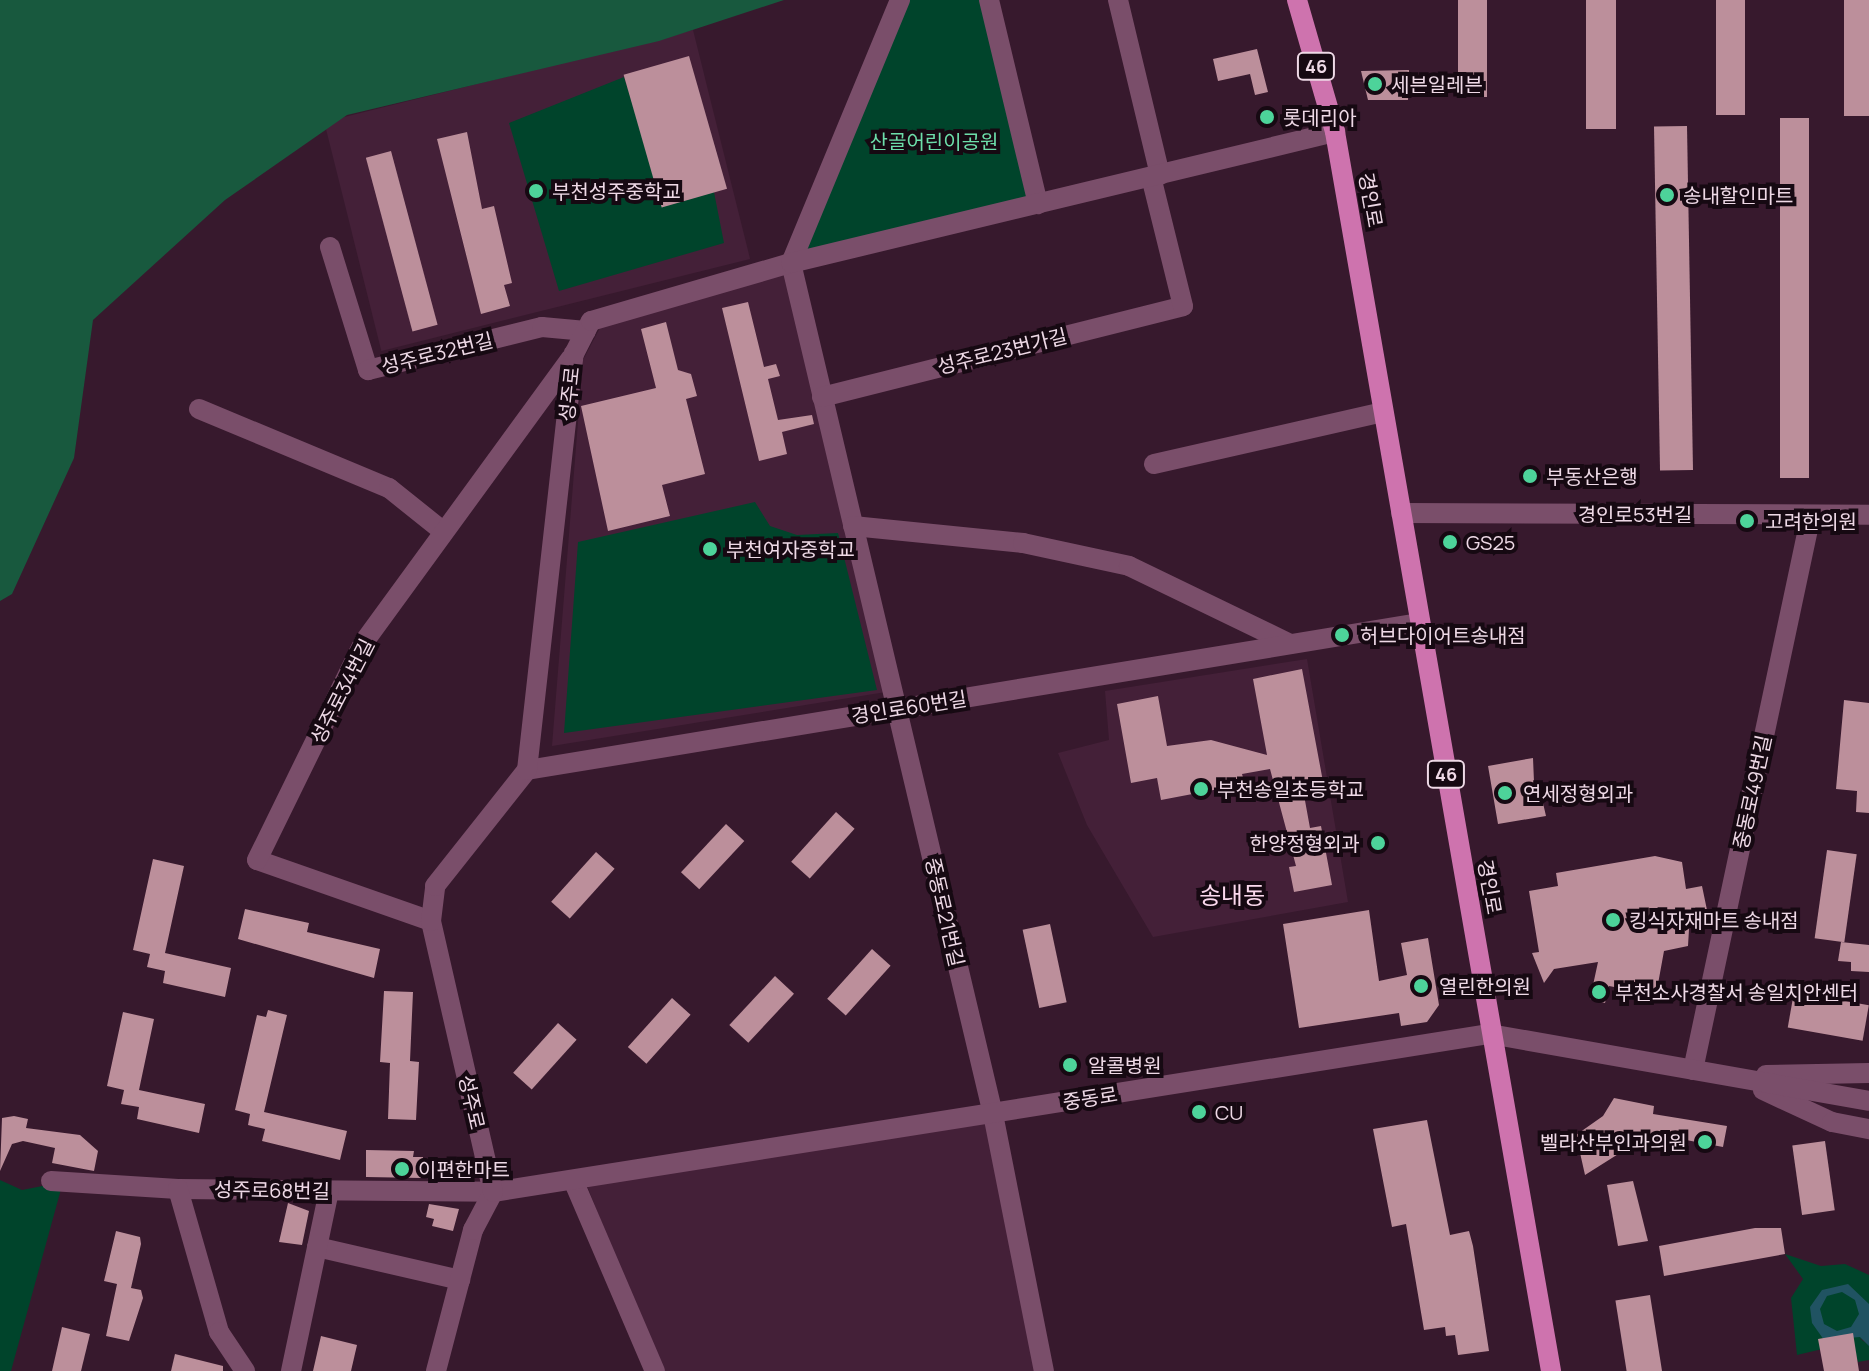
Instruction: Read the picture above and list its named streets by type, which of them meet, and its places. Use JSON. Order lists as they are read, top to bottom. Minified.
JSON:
{"streets":{"main road":["46","경인로"],"street":["성주로23번가길","성주로32번길","성주로","경인로53번길","성주로34번길","경인로60번길","중동로49번길","중동로21번길","중동로","성주로68번길"]},"crossings":[["경인로","성주로"],["경인로","경인로53번길"],["경인로","경인로60번길"],["경인로","중동로"],["성주로23번가길","성주로"],["성주로23번가길","중동로21번길"],["성주로32번길","성주로"],["성주로","성주로34번길"],["성주로","경인로60번길"],["성주로","중동로21번길"],["성주로","중동로"],["성주로","성주로68번길"],["경인로53번길","중동로49번길"],["경인로60번길","중동로21번길"],["중동로49번길","중동로"],["중동로21번길","중동로"],["중동로","성주로68번길"]],"districts":["송내동"],"parks":["산골어린이공원"],"places":["세븐일레븐","롯데리아","부천성주중학교","송내할인마트","부동산은행","고려한의원","GS25","부천여자중학교","허브다이어트송내점","부천송일초등학교","연세정형외과","한양정형외과","킹식자재마트 송내점","열린한의원","부천소사경찰서 송일치안센터","알콜병원","CU","벨라산부인과의원","이편한마트"]}
